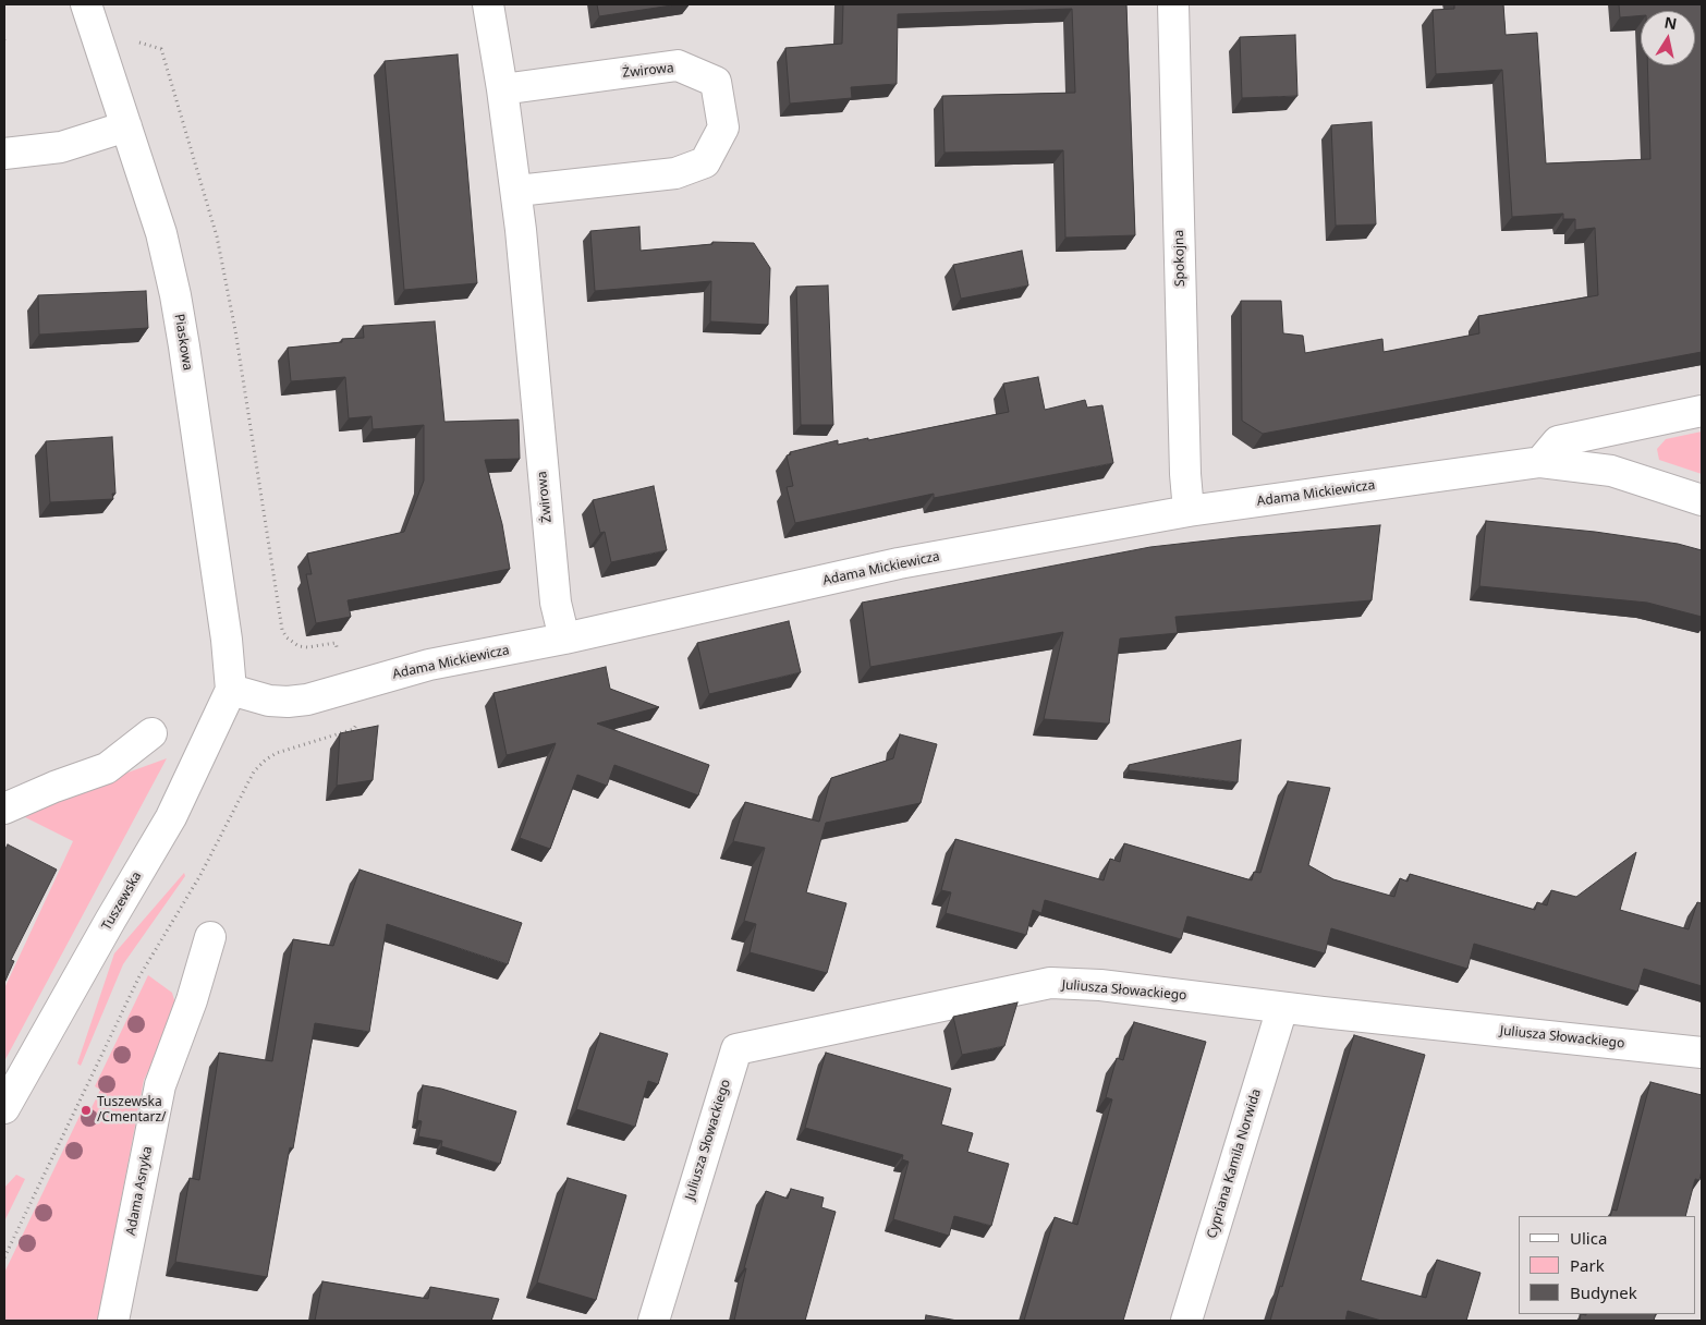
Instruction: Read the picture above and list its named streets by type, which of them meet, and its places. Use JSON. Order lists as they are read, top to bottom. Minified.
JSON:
{"streets":{"street":["Żwirowa","Spokojna","Piaskowa","Adama Mickiewicza","Tuszewska","Juliusza Słowackiego","Cypriana Kamila Norwida","Adama Asnyka"]},"crossings":[["Żwirowa","Adama Mickiewicza"],["Spokojna","Adama Mickiewicza"],["Piaskowa","Adama Mickiewicza"],["Piaskowa","Tuszewska"],["Adama Mickiewicza","Tuszewska"],["Juliusza Słowackiego","Cypriana Kamila Norwida"]],"places":["Tuszewska /Cmentarz/"],"legend":["Ulica","Park","Budynek"],"north":"top"}
